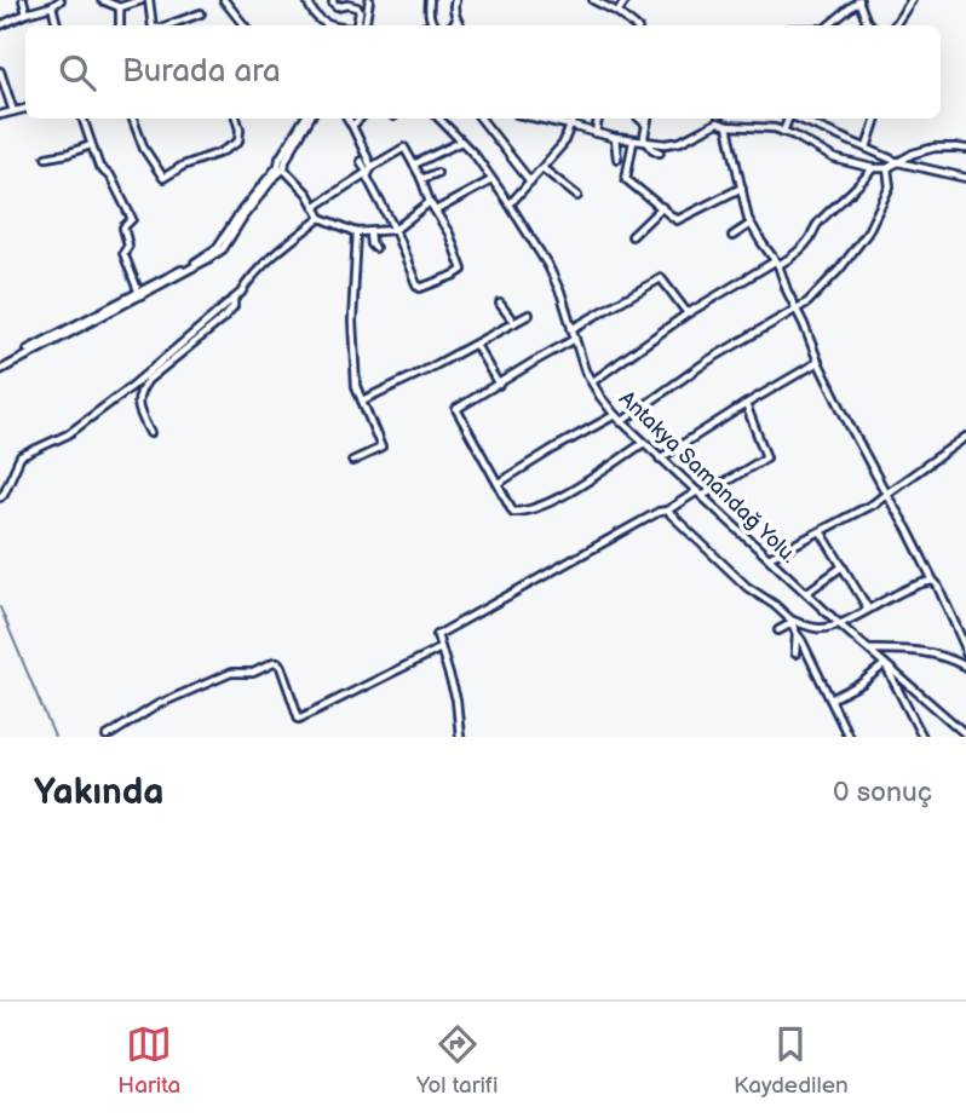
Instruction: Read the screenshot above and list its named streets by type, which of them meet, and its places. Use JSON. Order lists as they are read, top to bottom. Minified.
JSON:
{"streets":{"street":["Antakya Samandağ Yolu."]},"page":{"search":"Burada ara","heading":["Yakında","0 sonuç"],"nav":["Harita","Yol tarifi","Kaydedilen"]}}
